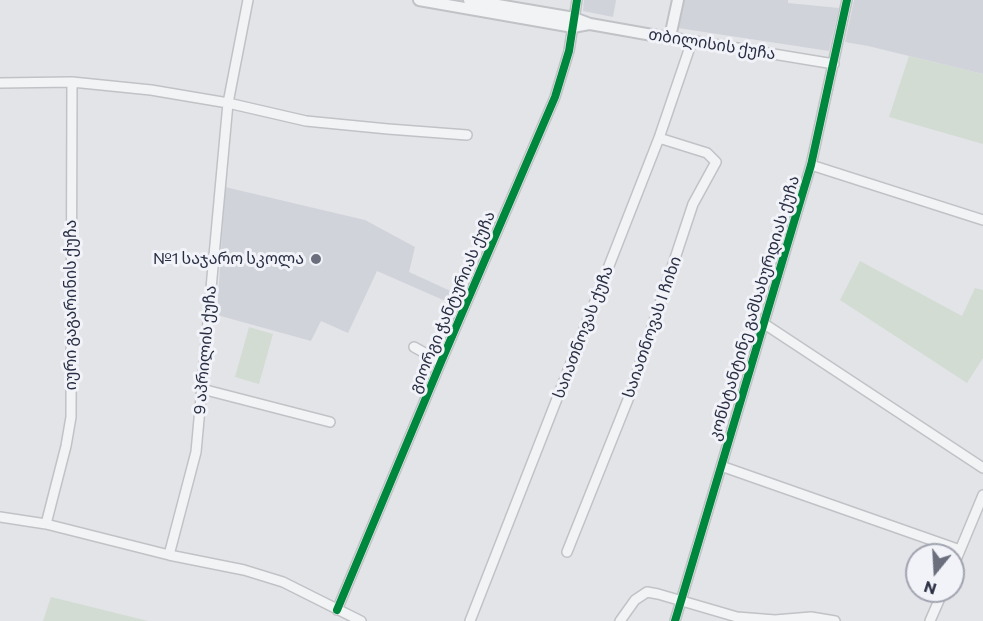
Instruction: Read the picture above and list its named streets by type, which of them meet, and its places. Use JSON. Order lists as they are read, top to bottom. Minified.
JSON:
{"streets":{"street":["თბილისის ქუჩა","გიორგი ჭანტურიას ქუჩა","იური გაგარინის ქუჩა","კონსტანტინე გამსახურდიას ქუჩა","საიათნოვას I ჩიხი","საიათნოვას ქუჩა","9 აპრილის ქუჩა"]},"crossings":[["თბილისის ქუჩა","გიორგი ჭანტურიას ქუჩა"],["თბილისის ქუჩა","კონსტანტინე გამსახურდიას ქუჩა"],["თბილისის ქუჩა","საიათნოვას ქუჩა"],["საიათნოვას I ჩიხი","საიათნოვას ქუჩა"]],"places":["№1 საჯარო სკოლა"],"north":"bottom"}
